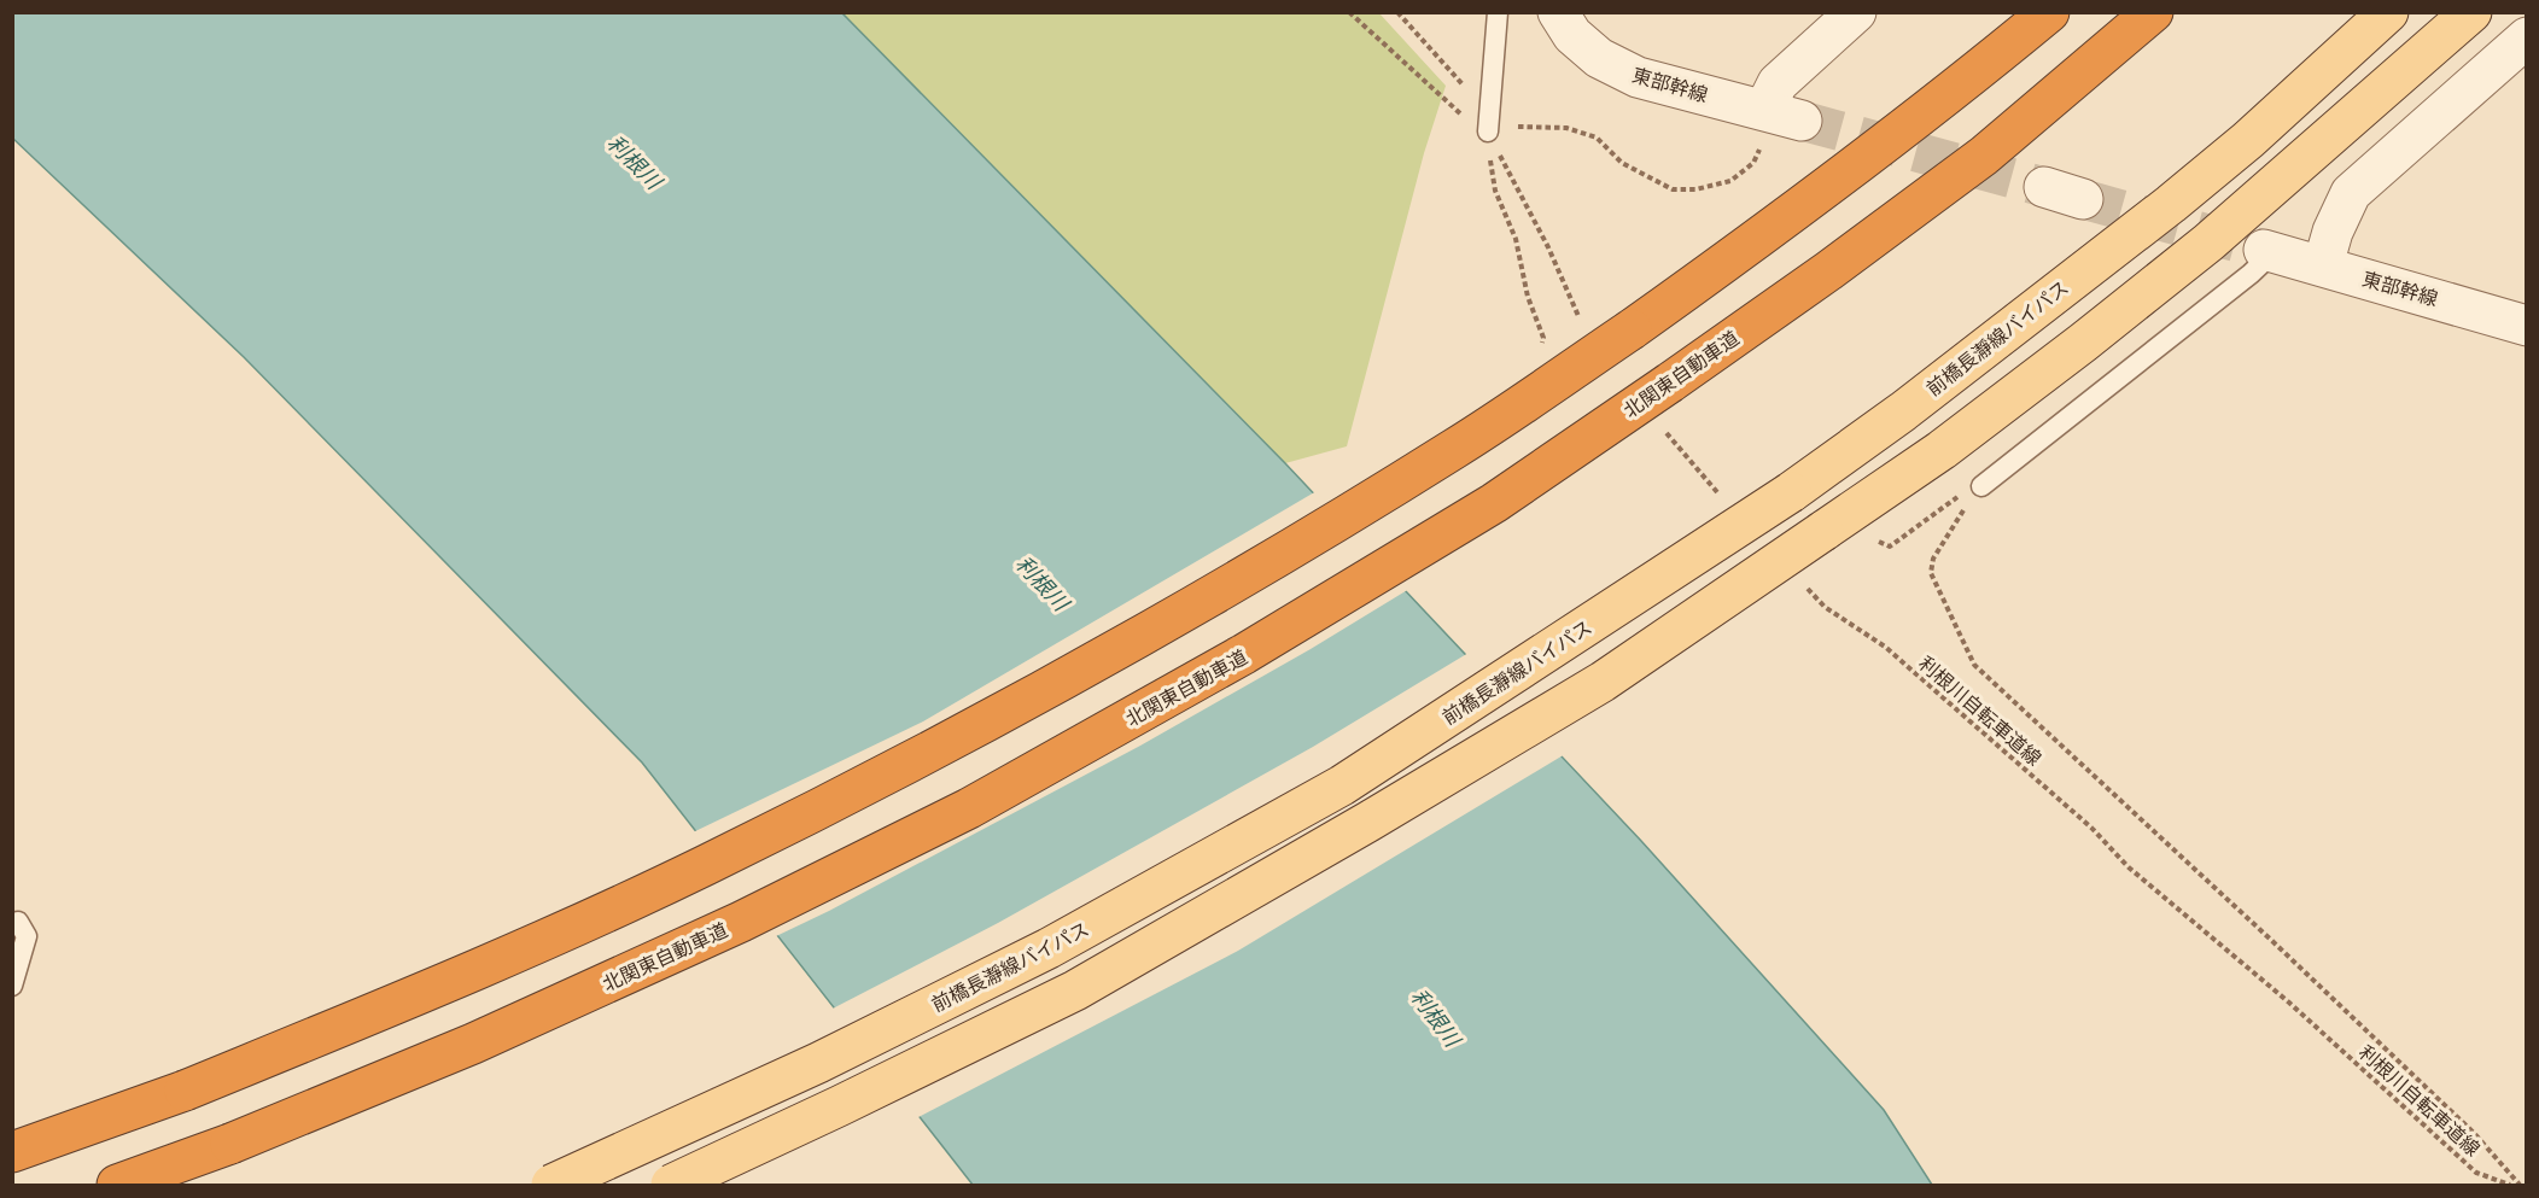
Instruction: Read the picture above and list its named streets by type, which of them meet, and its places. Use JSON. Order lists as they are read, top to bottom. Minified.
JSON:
{"streets":{"highway":["北関東自動車道"],"main road":["前橋長瀞線バイパス"],"street":["東部幹線"],"path":["利根川自転車道線"]},"water":["利根川"]}
